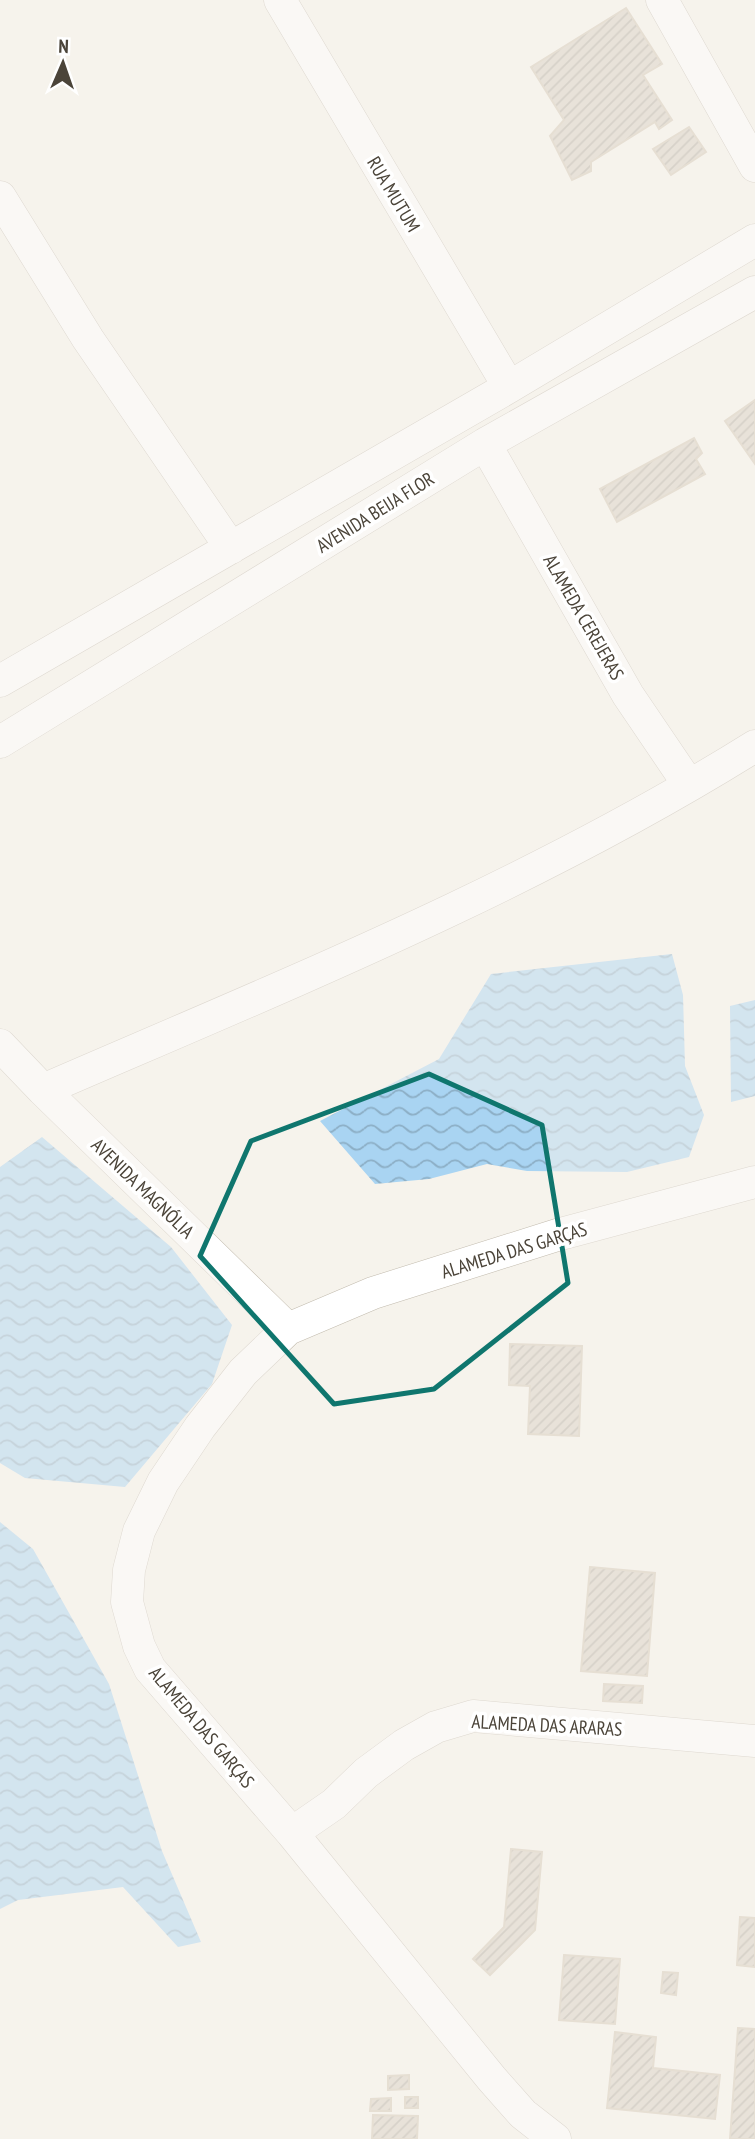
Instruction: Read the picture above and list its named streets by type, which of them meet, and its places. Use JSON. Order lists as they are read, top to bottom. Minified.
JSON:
{"streets":{"street":["RUA MUTUM","AVENIDA BEIJA FLOR","ALAMEDA CEREJERAS","AVENIDA MAGNÓLIA","ALAMEDA DAS GARÇAS","ALAMEDA DAS ARARAS"]},"crossings":[["RUA MUTUM","AVENIDA BEIJA FLOR"],["AVENIDA BEIJA FLOR","ALAMEDA CEREJERAS"],["AVENIDA MAGNÓLIA","ALAMEDA DAS GARÇAS"],["ALAMEDA DAS GARÇAS","ALAMEDA DAS ARARAS"]],"north":"top"}
